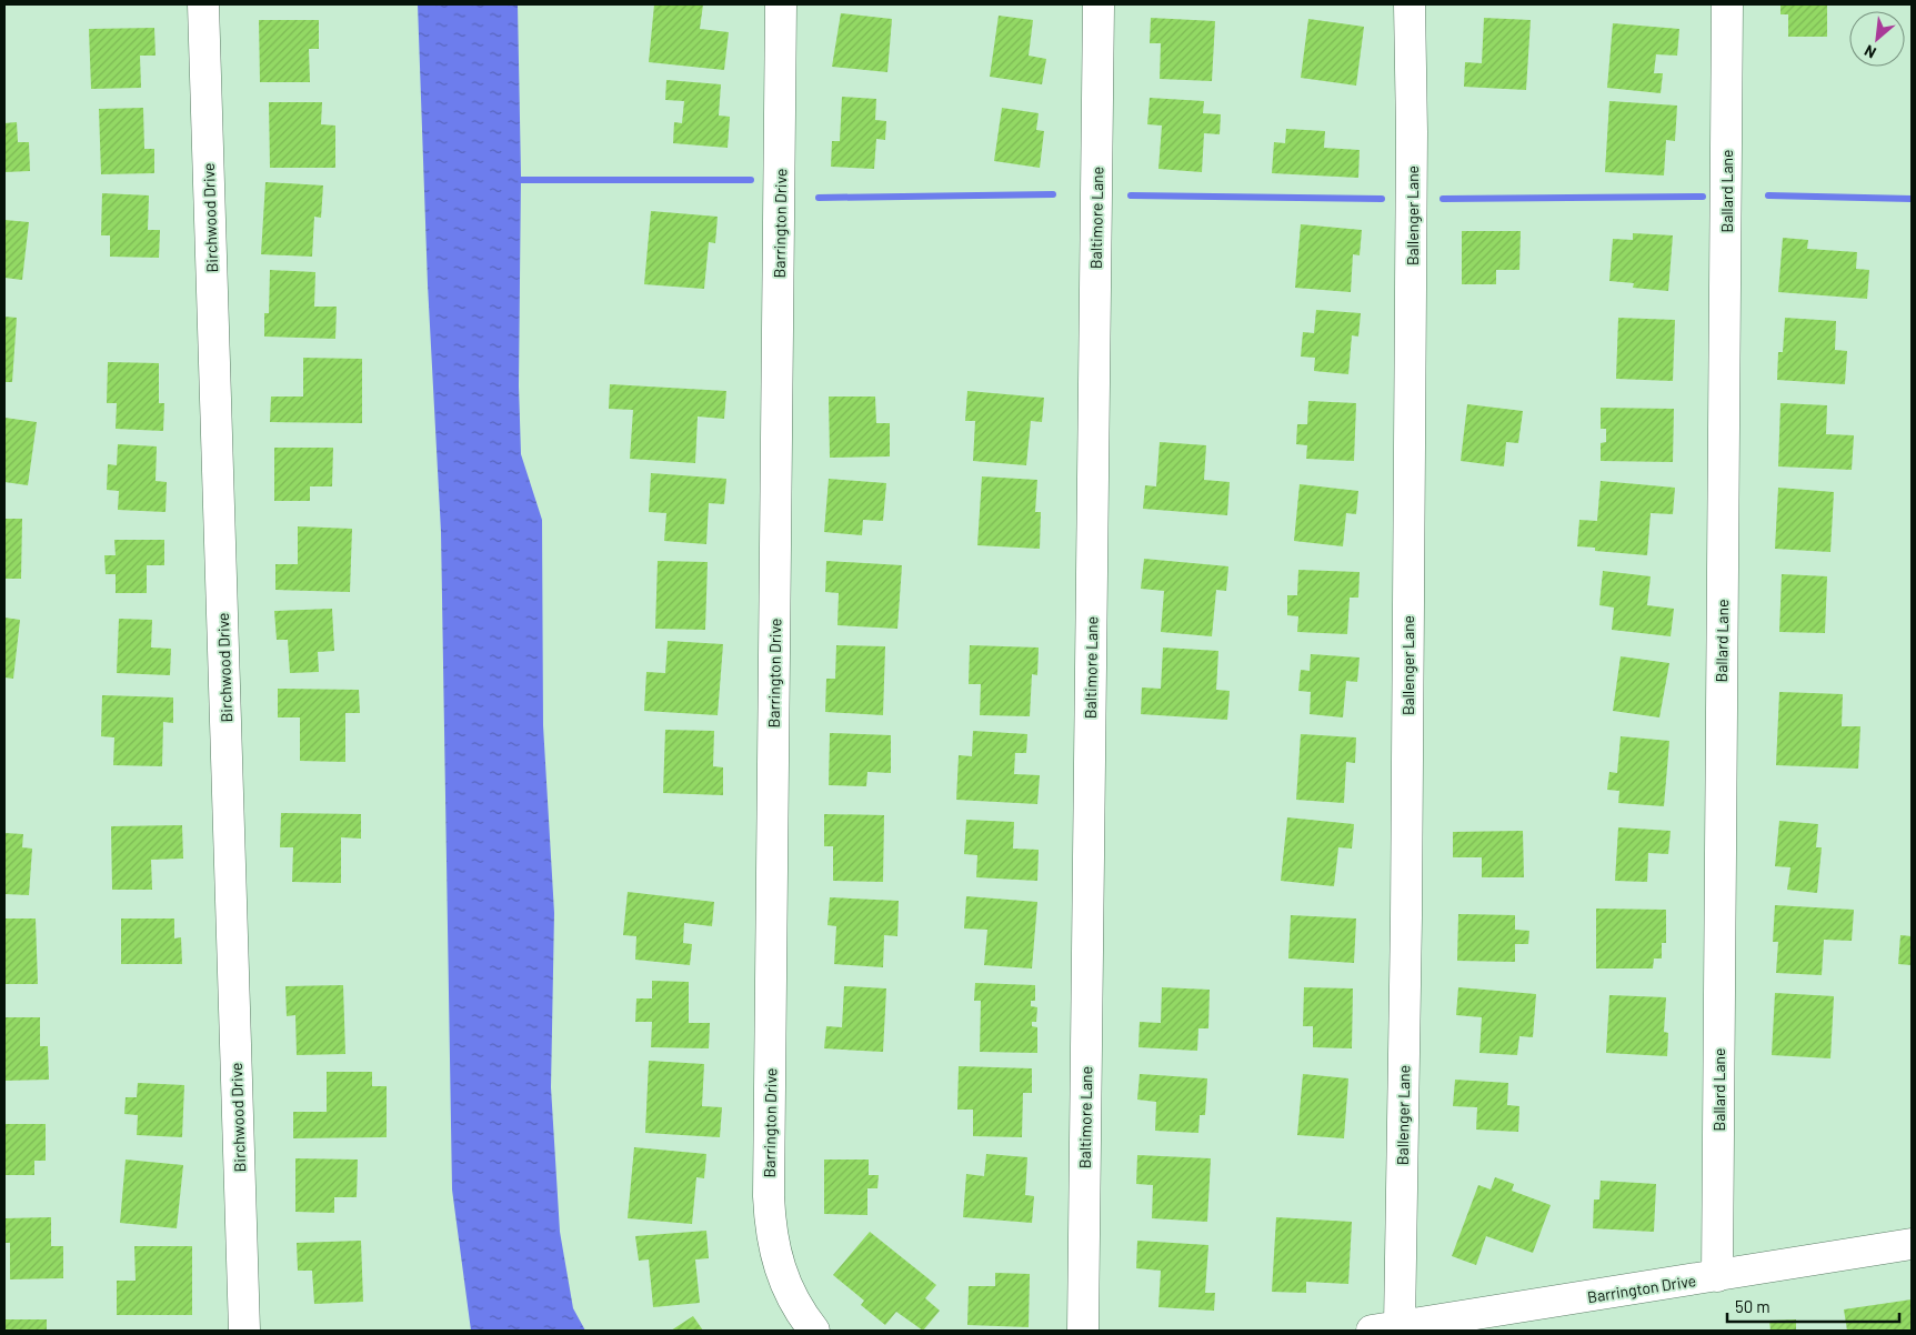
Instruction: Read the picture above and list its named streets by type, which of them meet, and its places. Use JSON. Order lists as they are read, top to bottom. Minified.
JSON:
{"streets":{"street":["Ballard Lane","Ballenger Lane","Birchwood Drive","Baltimore Lane","Barrington Drive"]},"crossings":[["Ballard Lane","Barrington Drive"],["Ballenger Lane","Barrington Drive"]],"scale_bar":"50 m","north":"bottom left"}
